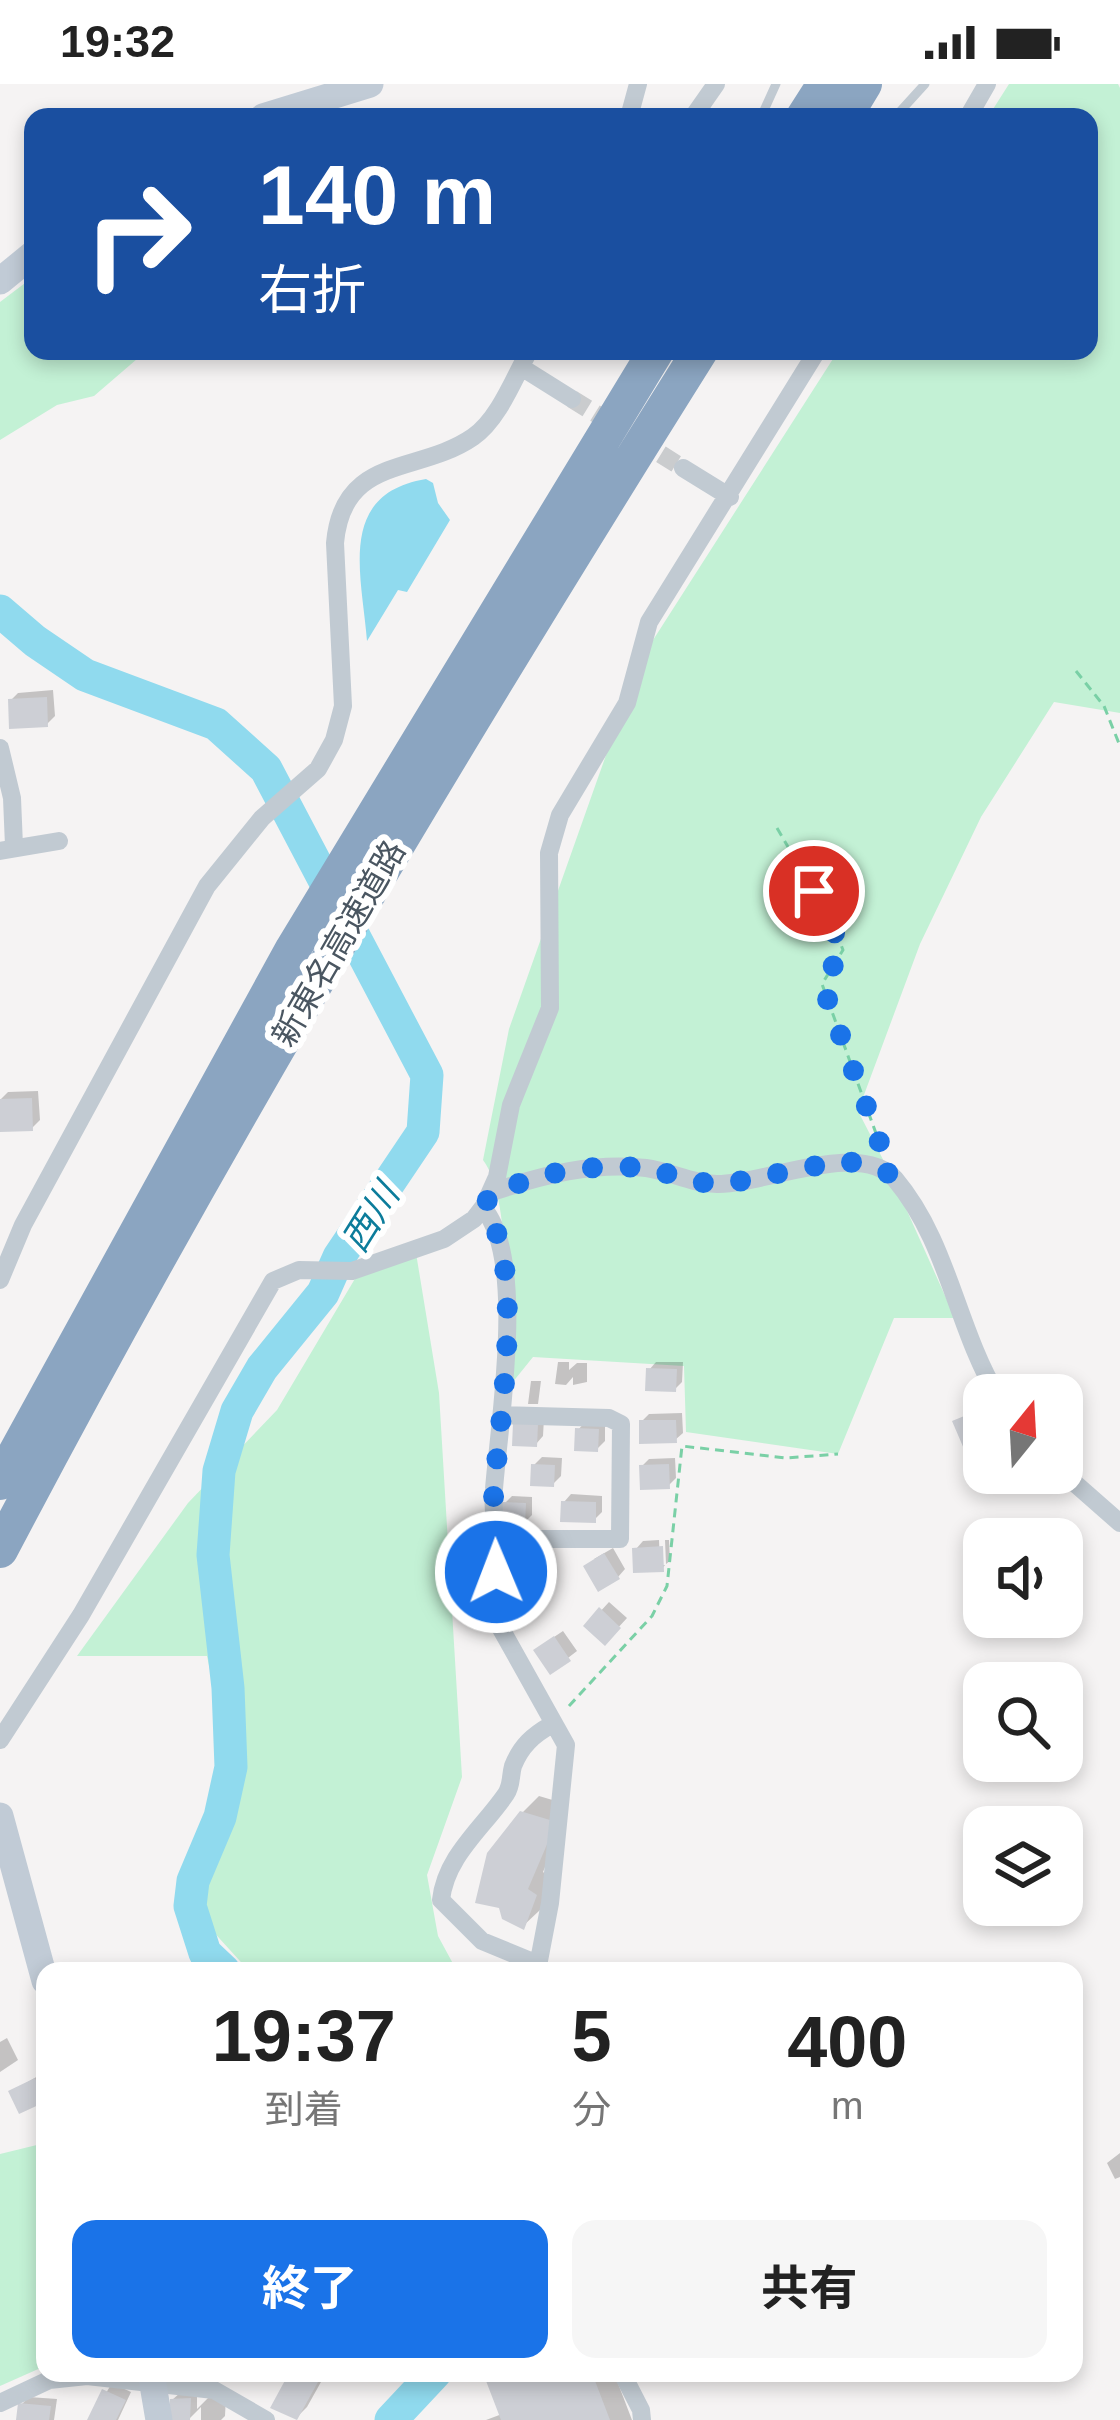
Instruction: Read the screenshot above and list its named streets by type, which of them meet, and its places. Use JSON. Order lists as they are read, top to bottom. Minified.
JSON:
{"streets":{"highway":["新東名高速道路"]},"water":["西川"],"north":"top","page":{"status":"19:32","turn":["140 m","右折"],"eta":["19:37","到着","5","分","400","m"],"buttons":["終了","共有"]}}
